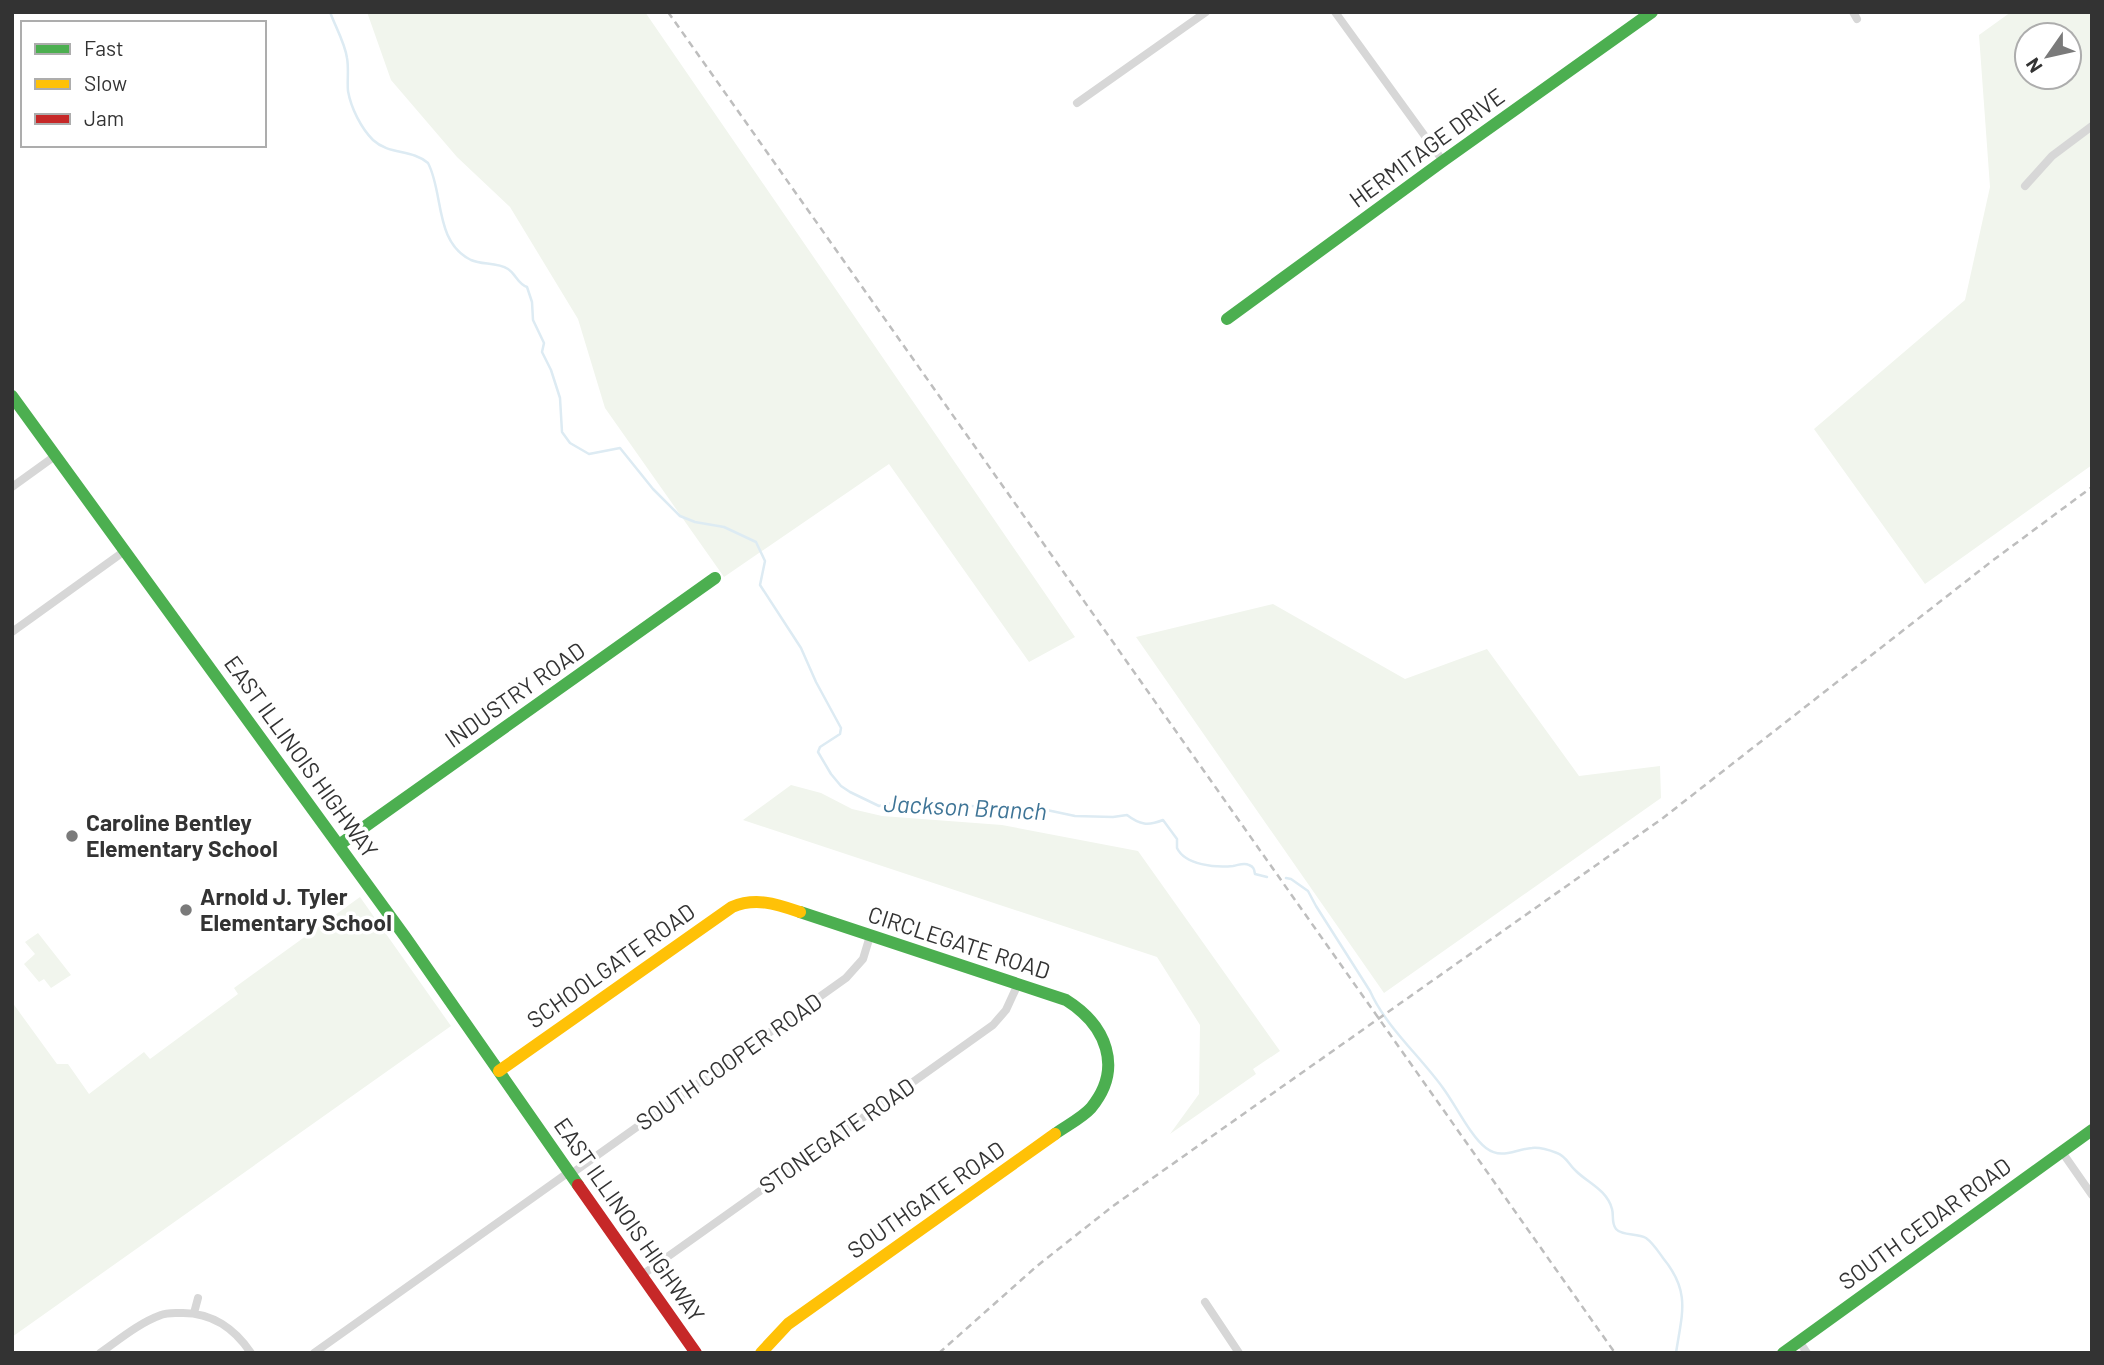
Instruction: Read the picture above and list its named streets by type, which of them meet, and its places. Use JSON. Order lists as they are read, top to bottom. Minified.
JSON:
{"streets":{"street":["HERMITAGE DRIVE","INDUSTRY ROAD","EAST ILLINOIS HIGHWAY","CIRCLEGATE ROAD","SCHOOLGATE ROAD","SOUTH COOPER ROAD","STONEGATE ROAD","SOUTHGATE ROAD","SOUTH CEDAR ROAD"]},"crossings":[["INDUSTRY ROAD","EAST ILLINOIS HIGHWAY"],["EAST ILLINOIS HIGHWAY","SCHOOLGATE ROAD"],["EAST ILLINOIS HIGHWAY","SOUTH COOPER ROAD"],["EAST ILLINOIS HIGHWAY","STONEGATE ROAD"],["CIRCLEGATE ROAD","SCHOOLGATE ROAD"],["CIRCLEGATE ROAD","SOUTH COOPER ROAD"],["CIRCLEGATE ROAD","STONEGATE ROAD"],["CIRCLEGATE ROAD","SOUTHGATE ROAD"]],"water":["Jackson Branch"],"places":["Caroline Bentley Elementary School","Arnold J. Tyler Elementary School"],"legend":["Fast","Slow","Jam"],"north":"bottom left"}
